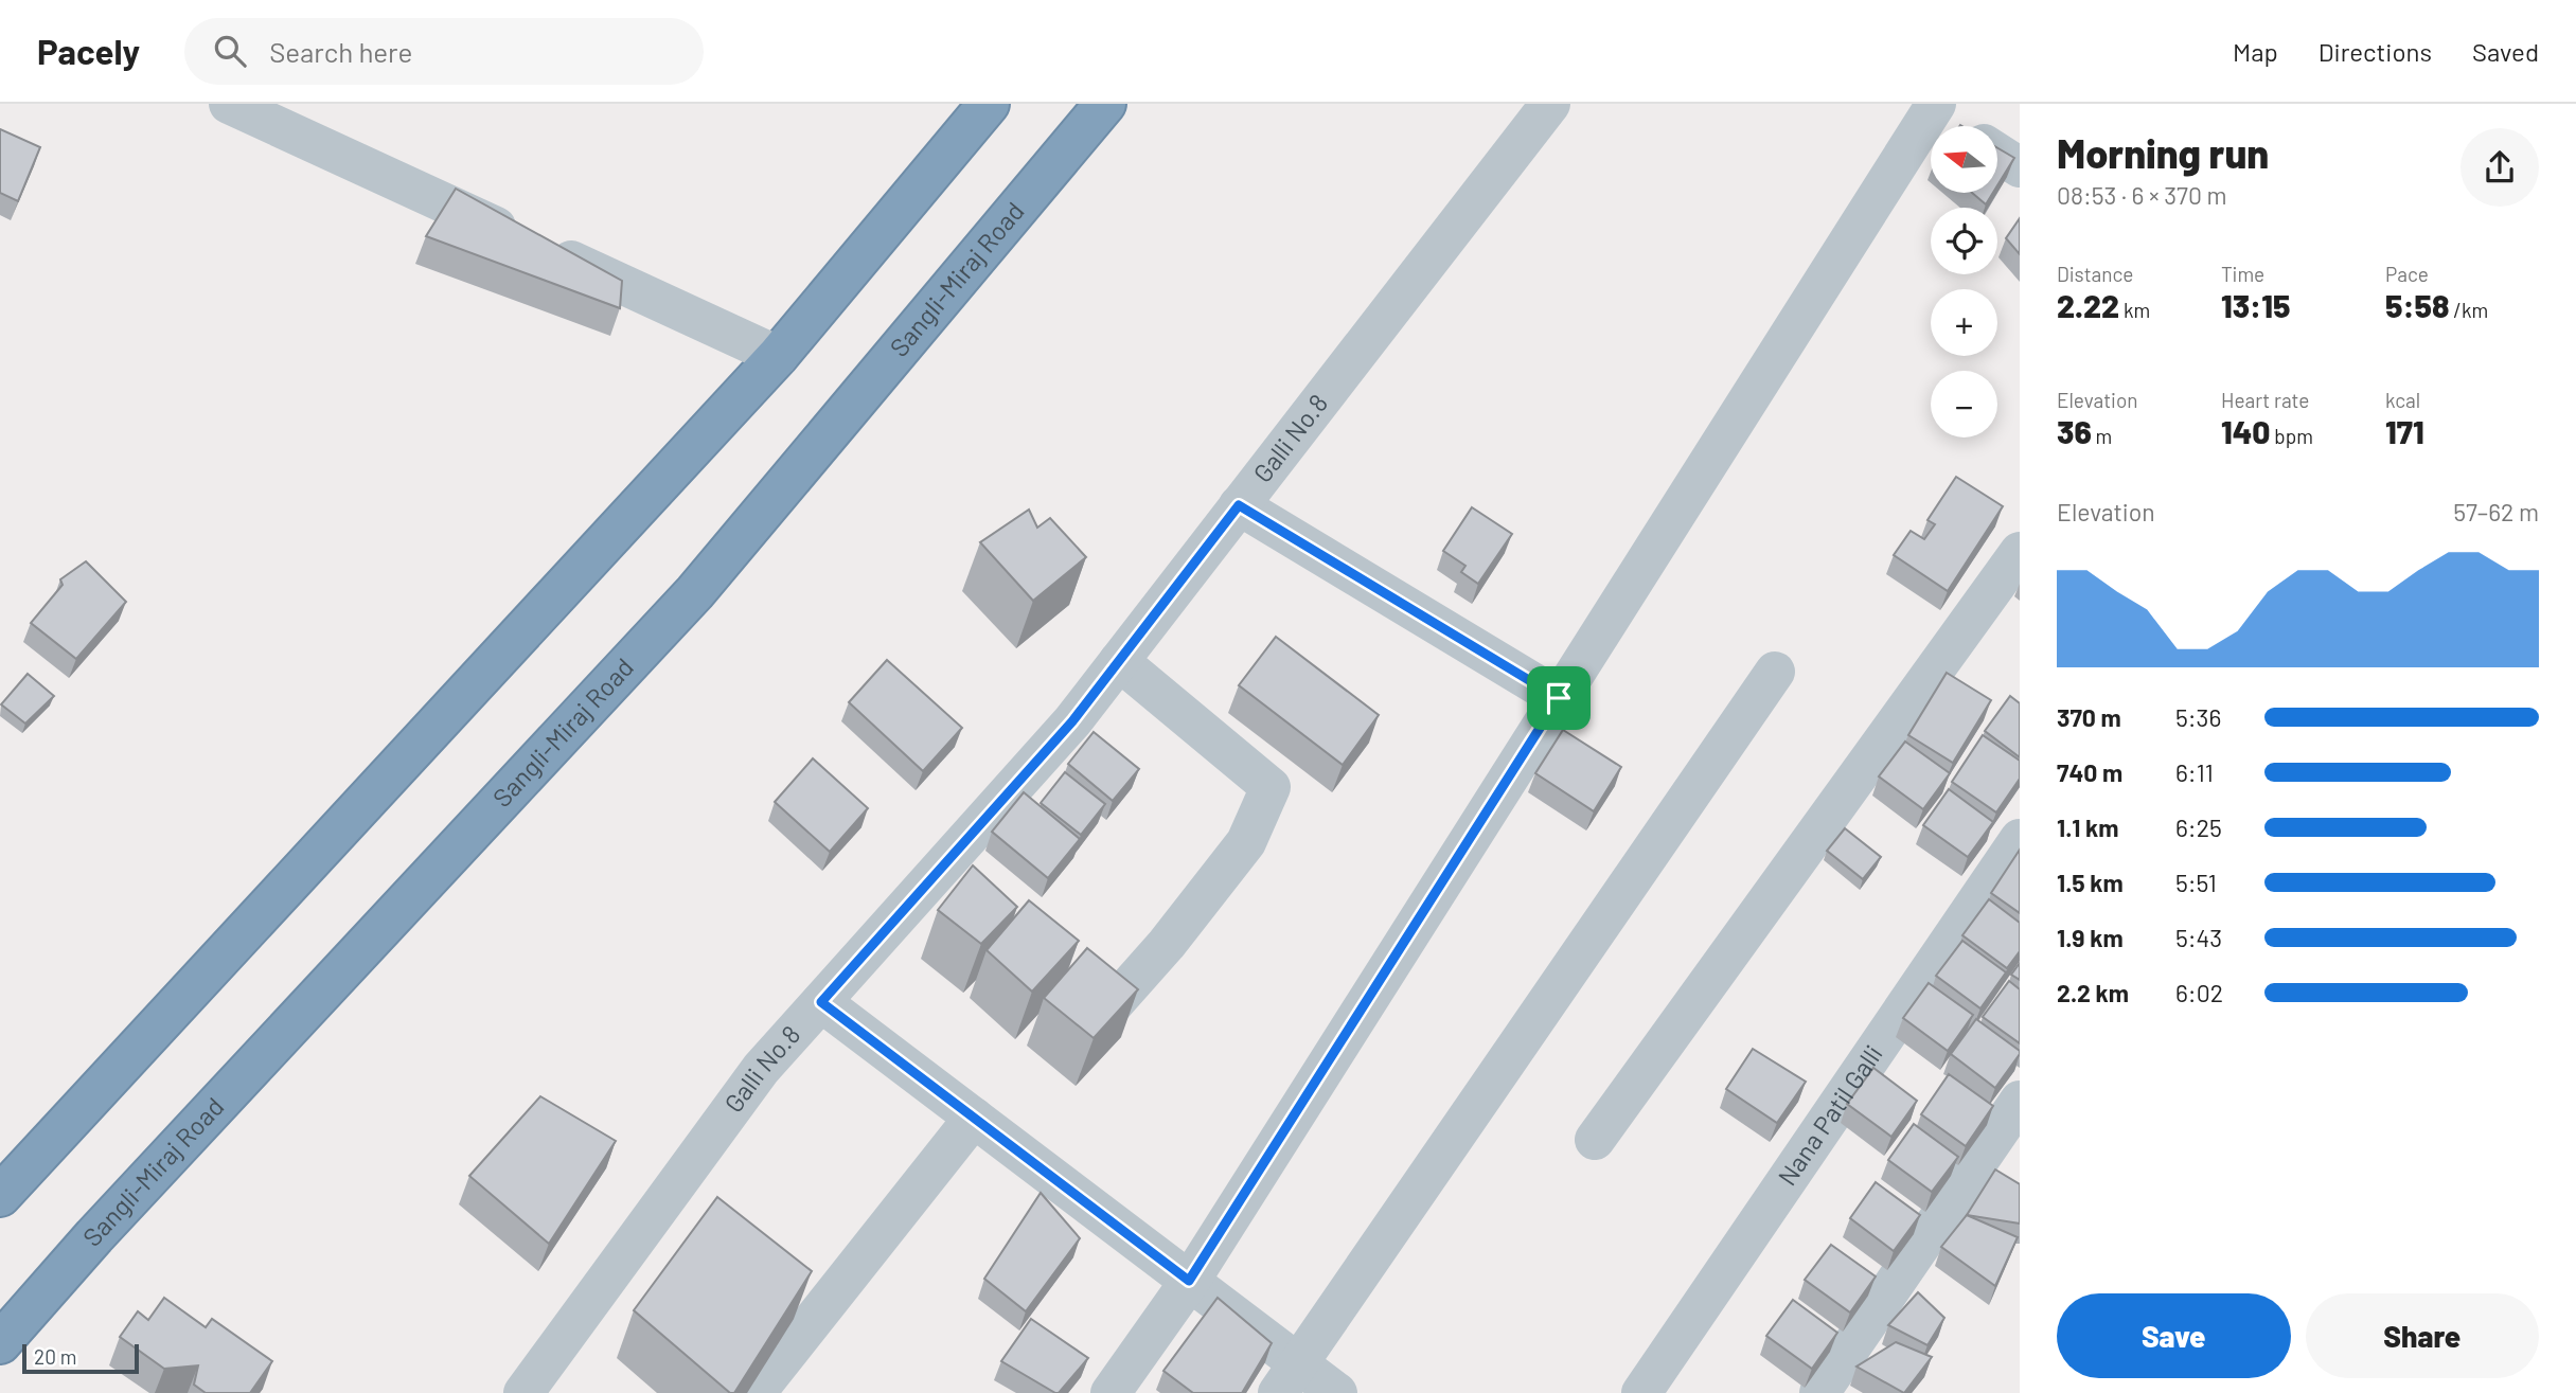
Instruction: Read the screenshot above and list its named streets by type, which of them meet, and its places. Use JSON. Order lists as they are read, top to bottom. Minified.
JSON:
{"streets":{"highway":["Sangli-Miraj Road"],"street":["Galli No.8","Nana Patil Galli"]},"scale_bar":"20 m","north":"left","page":{"header":"Pacely","search":"Search here","nav":["Map","Directions","Saved"],"heading":["Morning run","08:53 · 6 × 370 m"],"map_buttons":["+","−"],"stats":[["Distance","2.22 km"],["Time","13:15"],["Pace","5:58 /km"],["Elevation","36 m"],["Heart rate","140 bpm"],["kcal","171"]],"chart":["Elevation","57–62 m"],"list":[{"name":"370 m","note":"5:36"},{"name":"740 m","note":"6:11"},{"name":"1.1 km","note":"6:25"},{"name":"1.5 km","note":"5:51"},{"name":"1.9 km","note":"5:43"},{"name":"2.2 km","note":"6:02"}],"buttons":["Save","Share"],"scale":"20 m"}}
